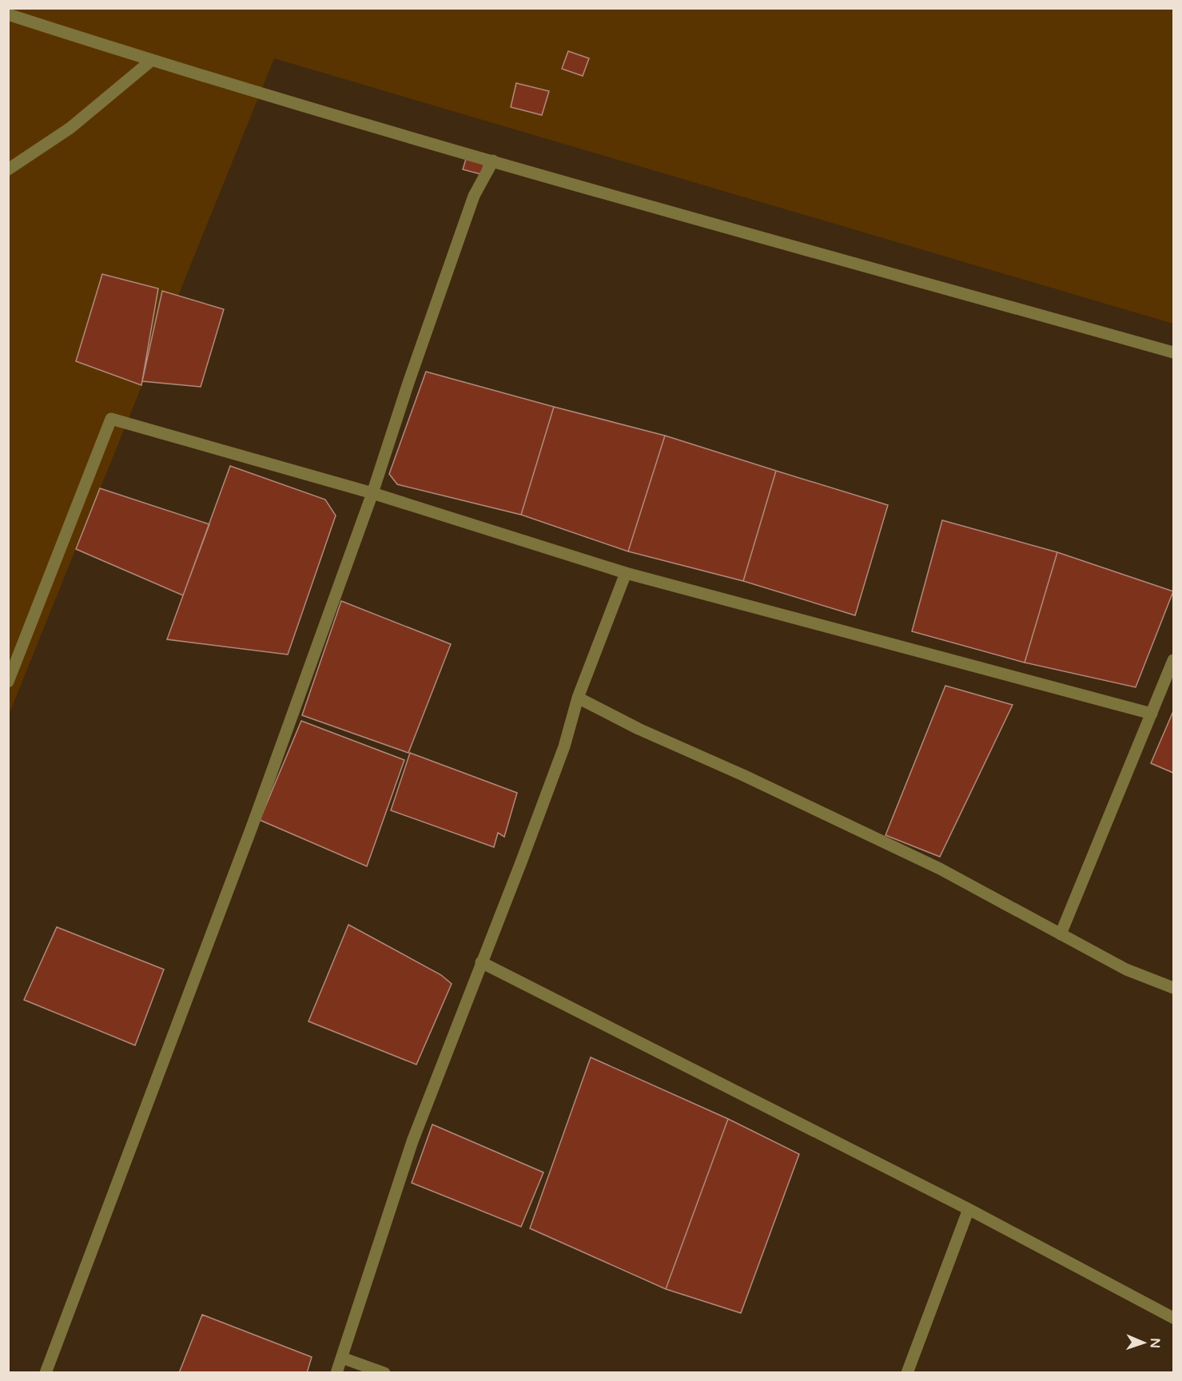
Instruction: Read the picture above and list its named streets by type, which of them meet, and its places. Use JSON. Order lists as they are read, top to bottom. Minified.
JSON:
{"north":"right"}
